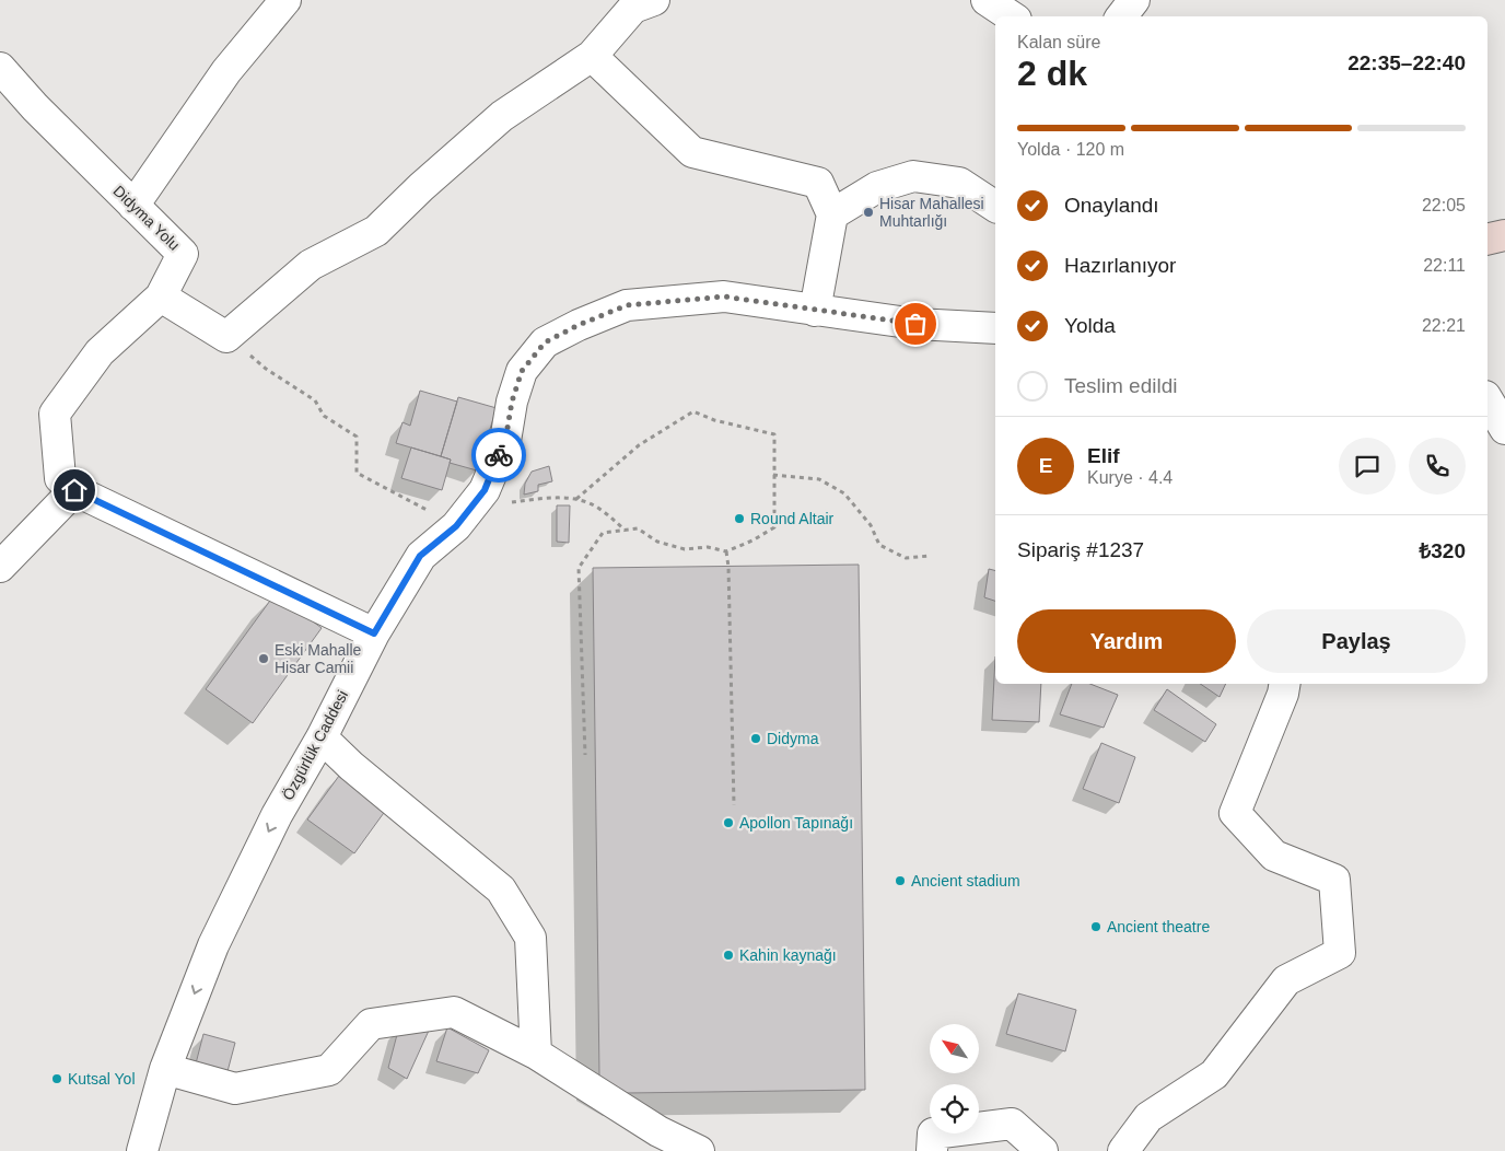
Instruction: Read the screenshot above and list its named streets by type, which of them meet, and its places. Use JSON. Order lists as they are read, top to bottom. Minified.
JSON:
{"streets":{"street":["Didyma Yolu","Özgürlük Caddesi"]},"crossings":[["Didyma Yolu","Özgürlük Caddesi"]],"places":["Hisar Mahallesi Muhtarlığı","Round Altair","Eski Mahalle Hisar Camii","Didyma","Apollon Tapınağı","Ancient stadium","Ancient theatre","Kahin kaynağı","Kutsal Yol"],"north":"top left","page":{"heading":["2 dk","Kalan süre","22:35–22:40"],"panel":["Elif","Kurye · 4.4","Sipariş #1237","₺320"],"bar":"Yolda · 120 m","list":[["Onaylandı","22:05"],["Hazırlanıyor","22:11"],["Yolda","22:21"],"Teslim edildi"],"round":"E","buttons":["Yardım","Paylaş"]}}
